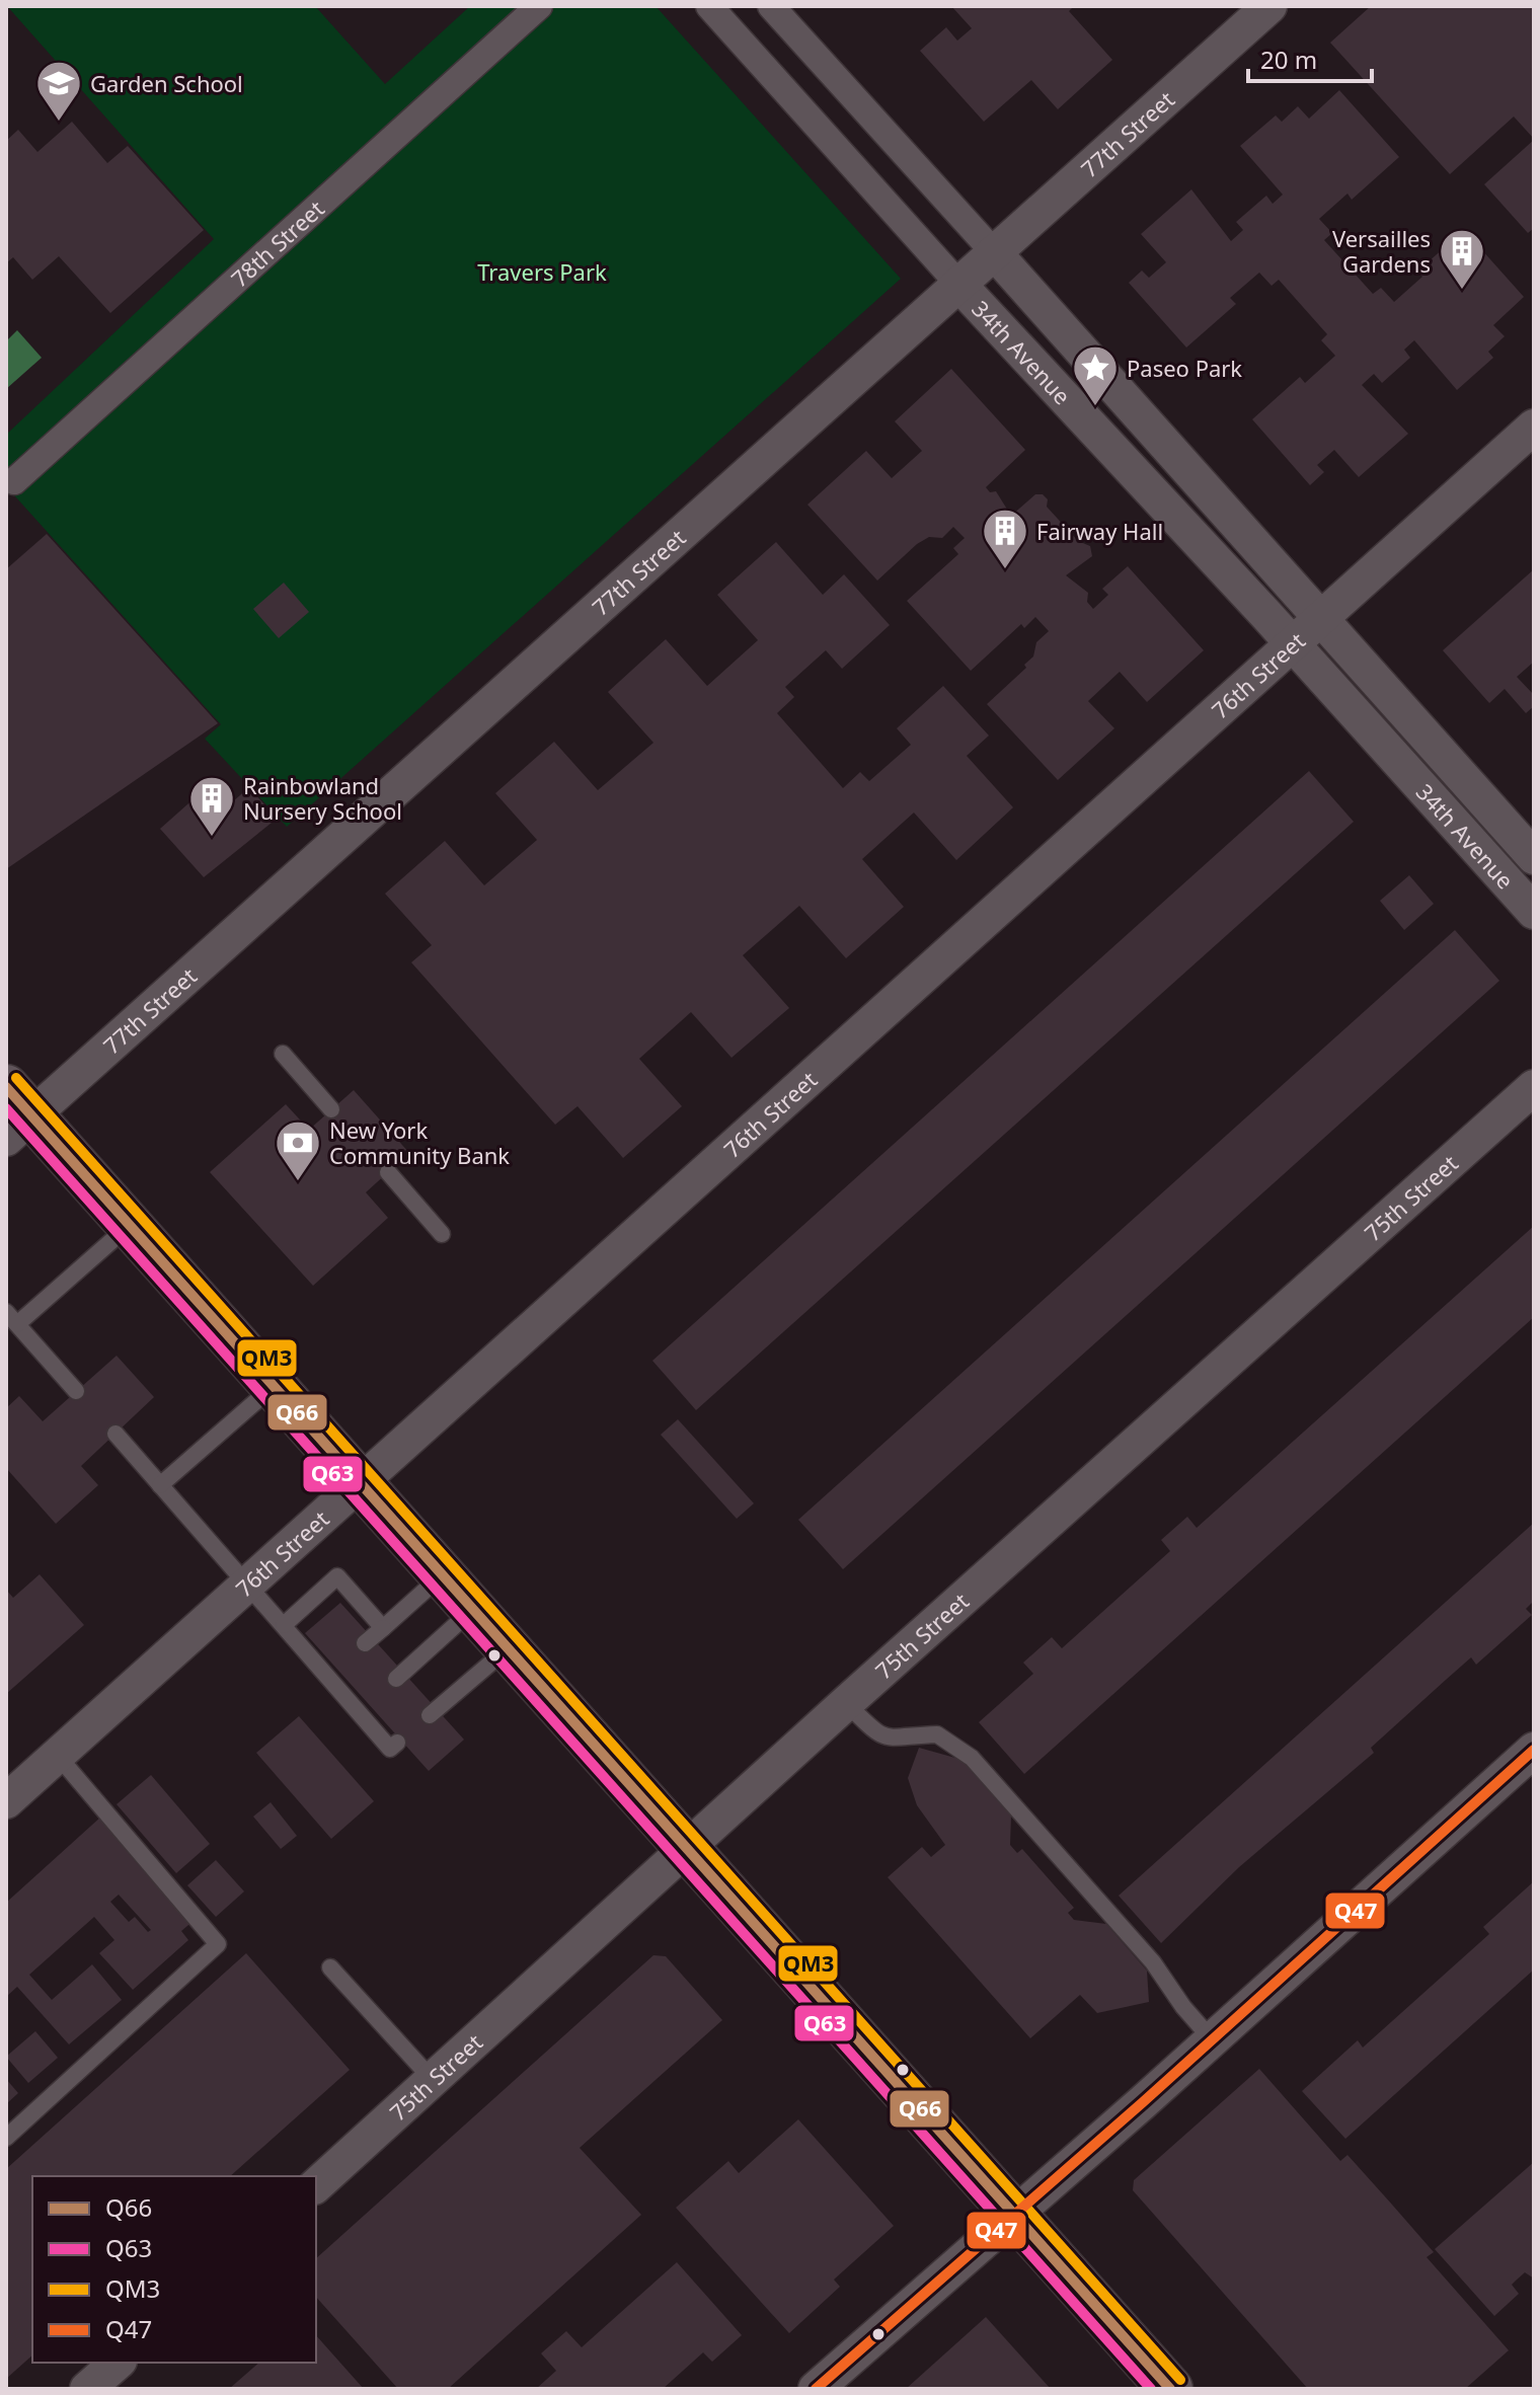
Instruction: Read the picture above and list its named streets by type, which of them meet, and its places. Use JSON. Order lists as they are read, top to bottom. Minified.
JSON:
{"streets":{"street":["77th Street","78th Street","34th Avenue","76th Street","75th Street"]},"crossings":[["77th Street","34th Avenue"],["34th Avenue","76th Street"]],"parks":["Travers Park"],"places":{"school or university":["Garden School"],"building":["Versailles Gardens","Fairway Hall","Rainbowland Nursery School"],"place":["Paseo Park"],"bank":["New York Community Bank"]},"lines":["transit line QM3","transit line Q66","transit line Q63","transit line Q47"],"legend":["Q66","Q63","QM3","Q47"],"scale_bar":"20 m"}
